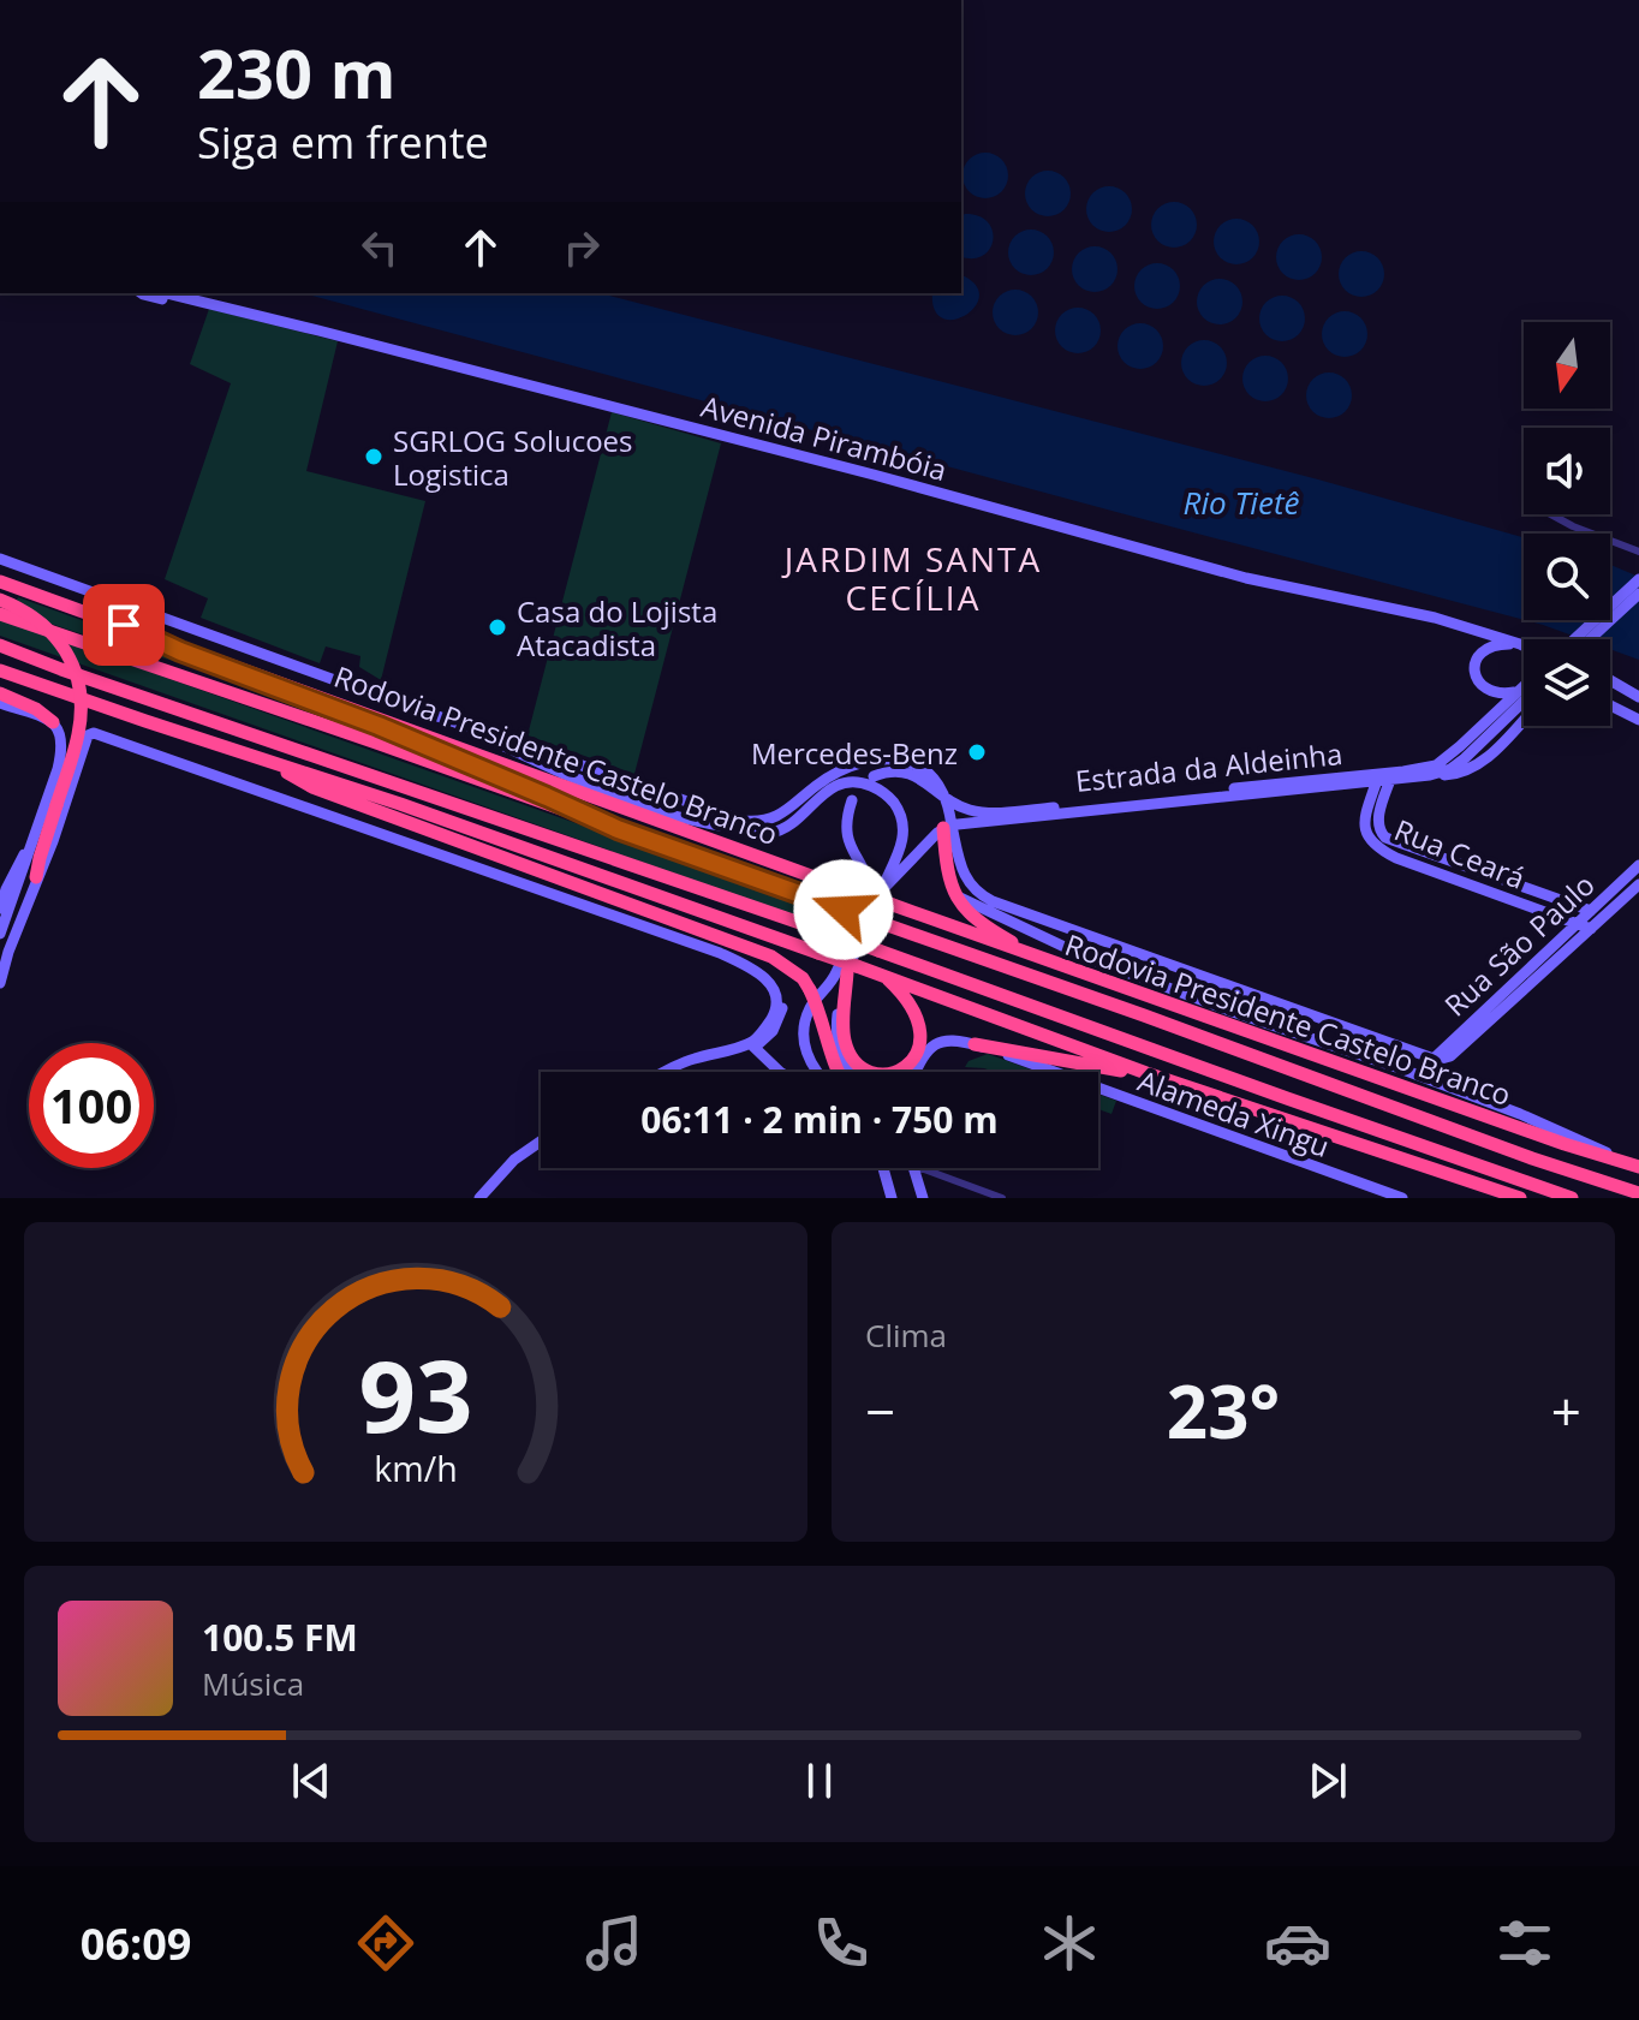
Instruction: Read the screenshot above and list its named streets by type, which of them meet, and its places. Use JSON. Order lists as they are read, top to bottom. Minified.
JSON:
{"streets":{"highway":["Rodovia Presidente Castelo Branco"],"main road":["Avenida Pirambóia","Estrada da Aldeinha","Rua Ceará","Rua São Paulo","Alameda Xingu"]},"crossings":[["Estrada da Aldeinha","Rua Ceará"],["Rua Ceará","Rua São Paulo"]],"districts":["JARDIM SANTA CECÍLIA"],"water":["Rio Tietê"],"places":["SGRLOG Solucoes Logistica","Casa do Lojista Atacadista","Mercedes-Benz"],"north":"bottom","page":{"turn":["230 m","Siga em frente"],"limit":"100","trip":"06:11 · 2 min · 750 m","tile":"Clima","heat":["−","23°","+"],"song":["100.5 FM","Música"],"tabs":"06:09","gauge":["93","km/h"]}}
